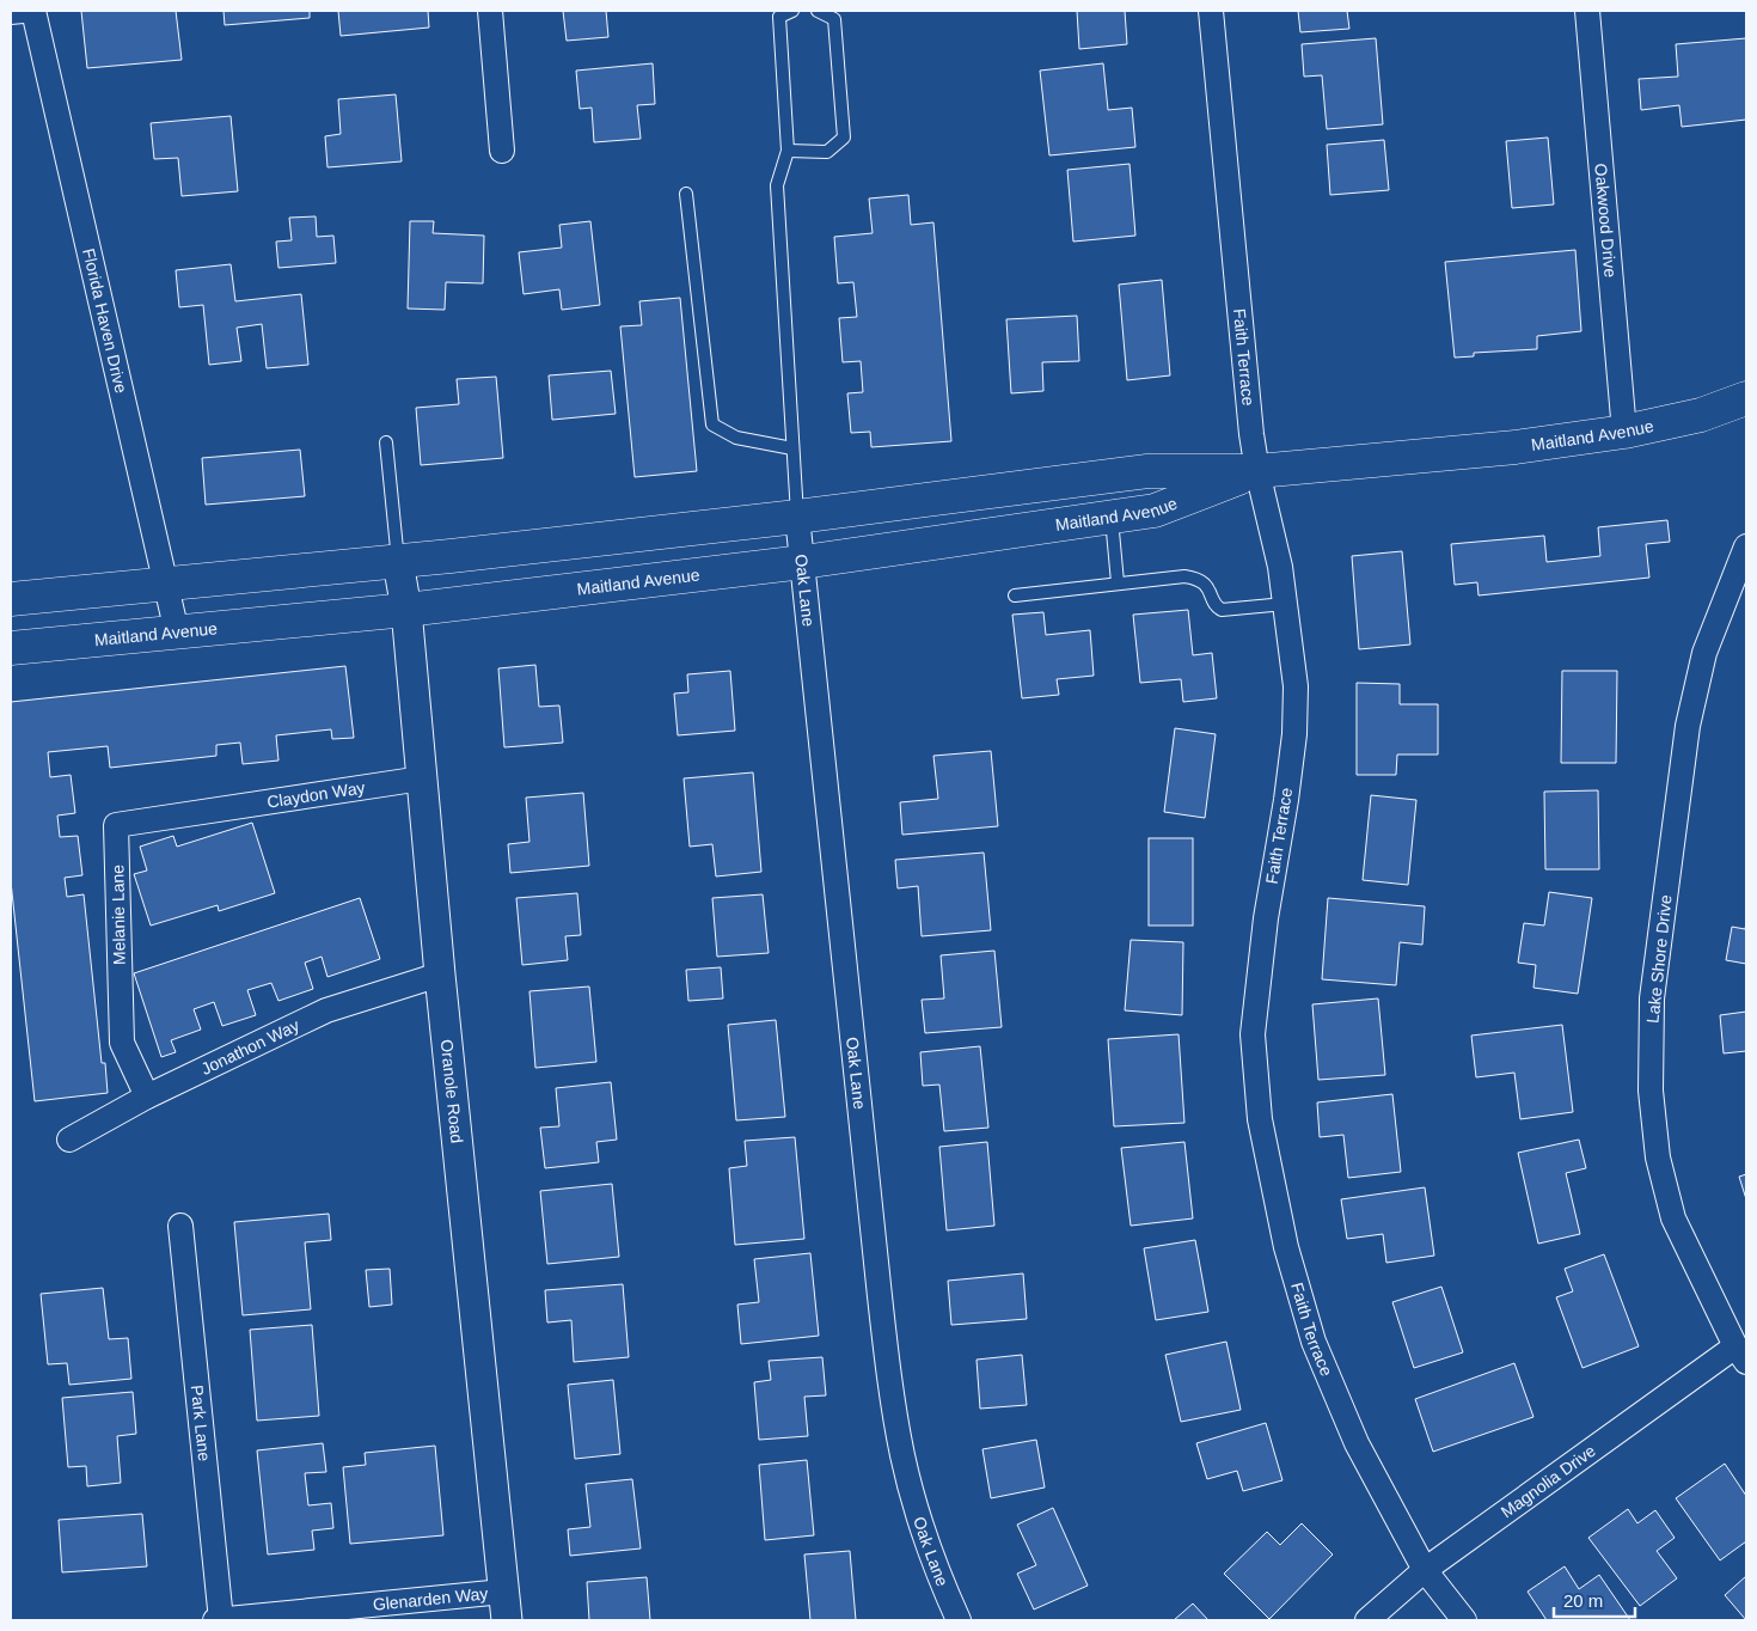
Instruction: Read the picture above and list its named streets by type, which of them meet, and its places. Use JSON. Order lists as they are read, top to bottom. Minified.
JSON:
{"streets":{"main road":["Maitland Avenue"],"street":["Oakwood Drive","Florida Haven Drive","Faith Terrace","Oak Lane","Claydon Way","Melanie Lane","Lake Shore Drive","Jonathon Way","Oranole Road","Park Lane","Magnolia Drive","Glenarden Way"]},"crossings":[["Oakwood Drive","Maitland Avenue"],["Florida Haven Drive","Maitland Avenue"],["Faith Terrace","Maitland Avenue"],["Faith Terrace","Magnolia Drive"],["Maitland Avenue","Oak Lane"],["Maitland Avenue","Oranole Road"],["Claydon Way","Melanie Lane"],["Claydon Way","Oranole Road"],["Melanie Lane","Jonathon Way"],["Lake Shore Drive","Magnolia Drive"],["Jonathon Way","Oranole Road"],["Oranole Road","Glenarden Way"],["Park Lane","Glenarden Way"]],"scale_bar":"20 m"}
